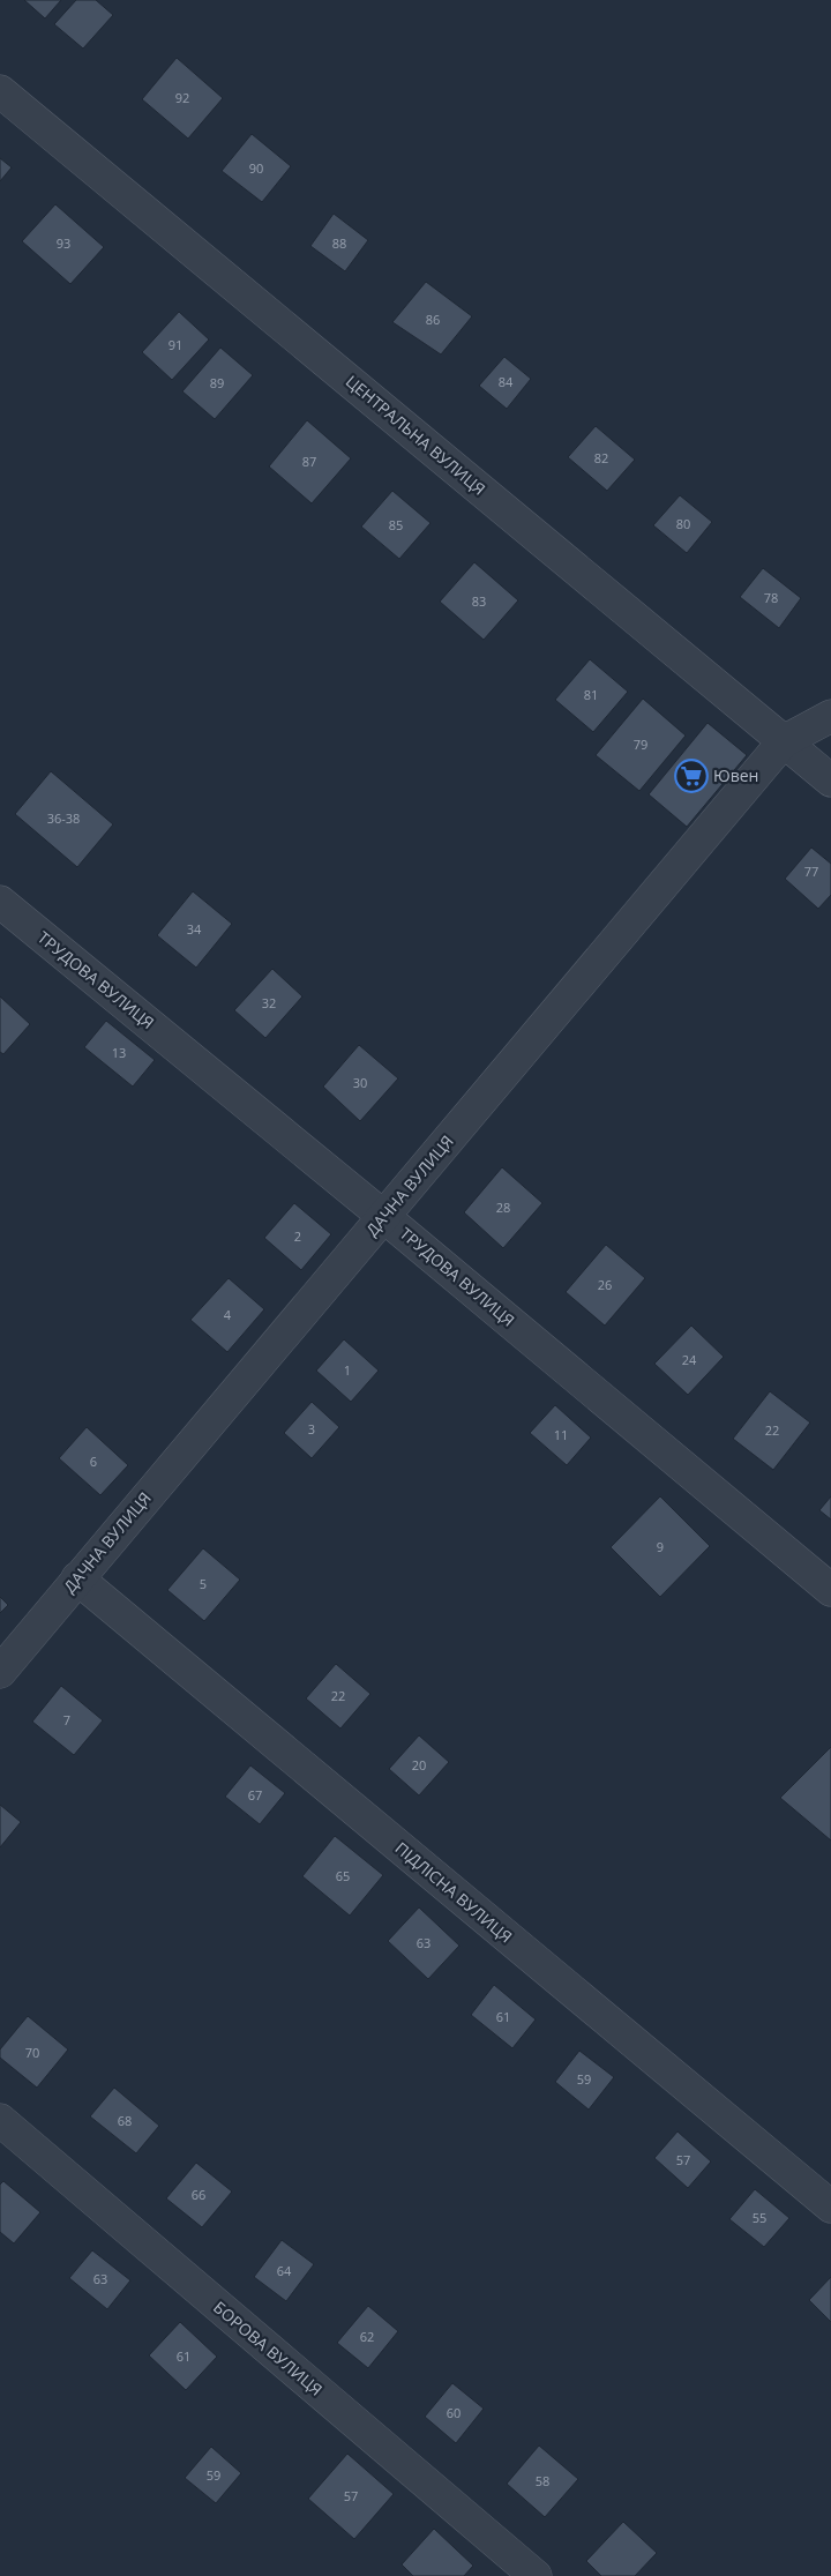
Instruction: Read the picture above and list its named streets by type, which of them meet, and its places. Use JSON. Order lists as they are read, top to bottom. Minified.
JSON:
{"streets":{"street":["ЦЕНТРАЛЬНА ВУЛИЦЯ","ТРУДОВА ВУЛИЦЯ","ДАЧНА ВУЛИЦЯ","ПІДЛІСНА ВУЛИЦЯ","БОРОВА ВУЛИЦЯ"]},"crossings":[["ЦЕНТРАЛЬНА ВУЛИЦЯ","ДАЧНА ВУЛИЦЯ"],["ТРУДОВА ВУЛИЦЯ","ДАЧНА ВУЛИЦЯ"],["ДАЧНА ВУЛИЦЯ","ПІДЛІСНА ВУЛИЦЯ"]],"places":{"supermarket":["Ювен"]},"house_numbers":["92","90","93","88","86","91","84","89","82","87","80","85","78","83","81","79","36-38","77","34","32","13","30","28","2","26","4","24","1","3","22","11","6","9","5","22","7","20","67","65","63","61","70","59","68","57","66","55","64","63","62","61","60","59","58","57"]}
